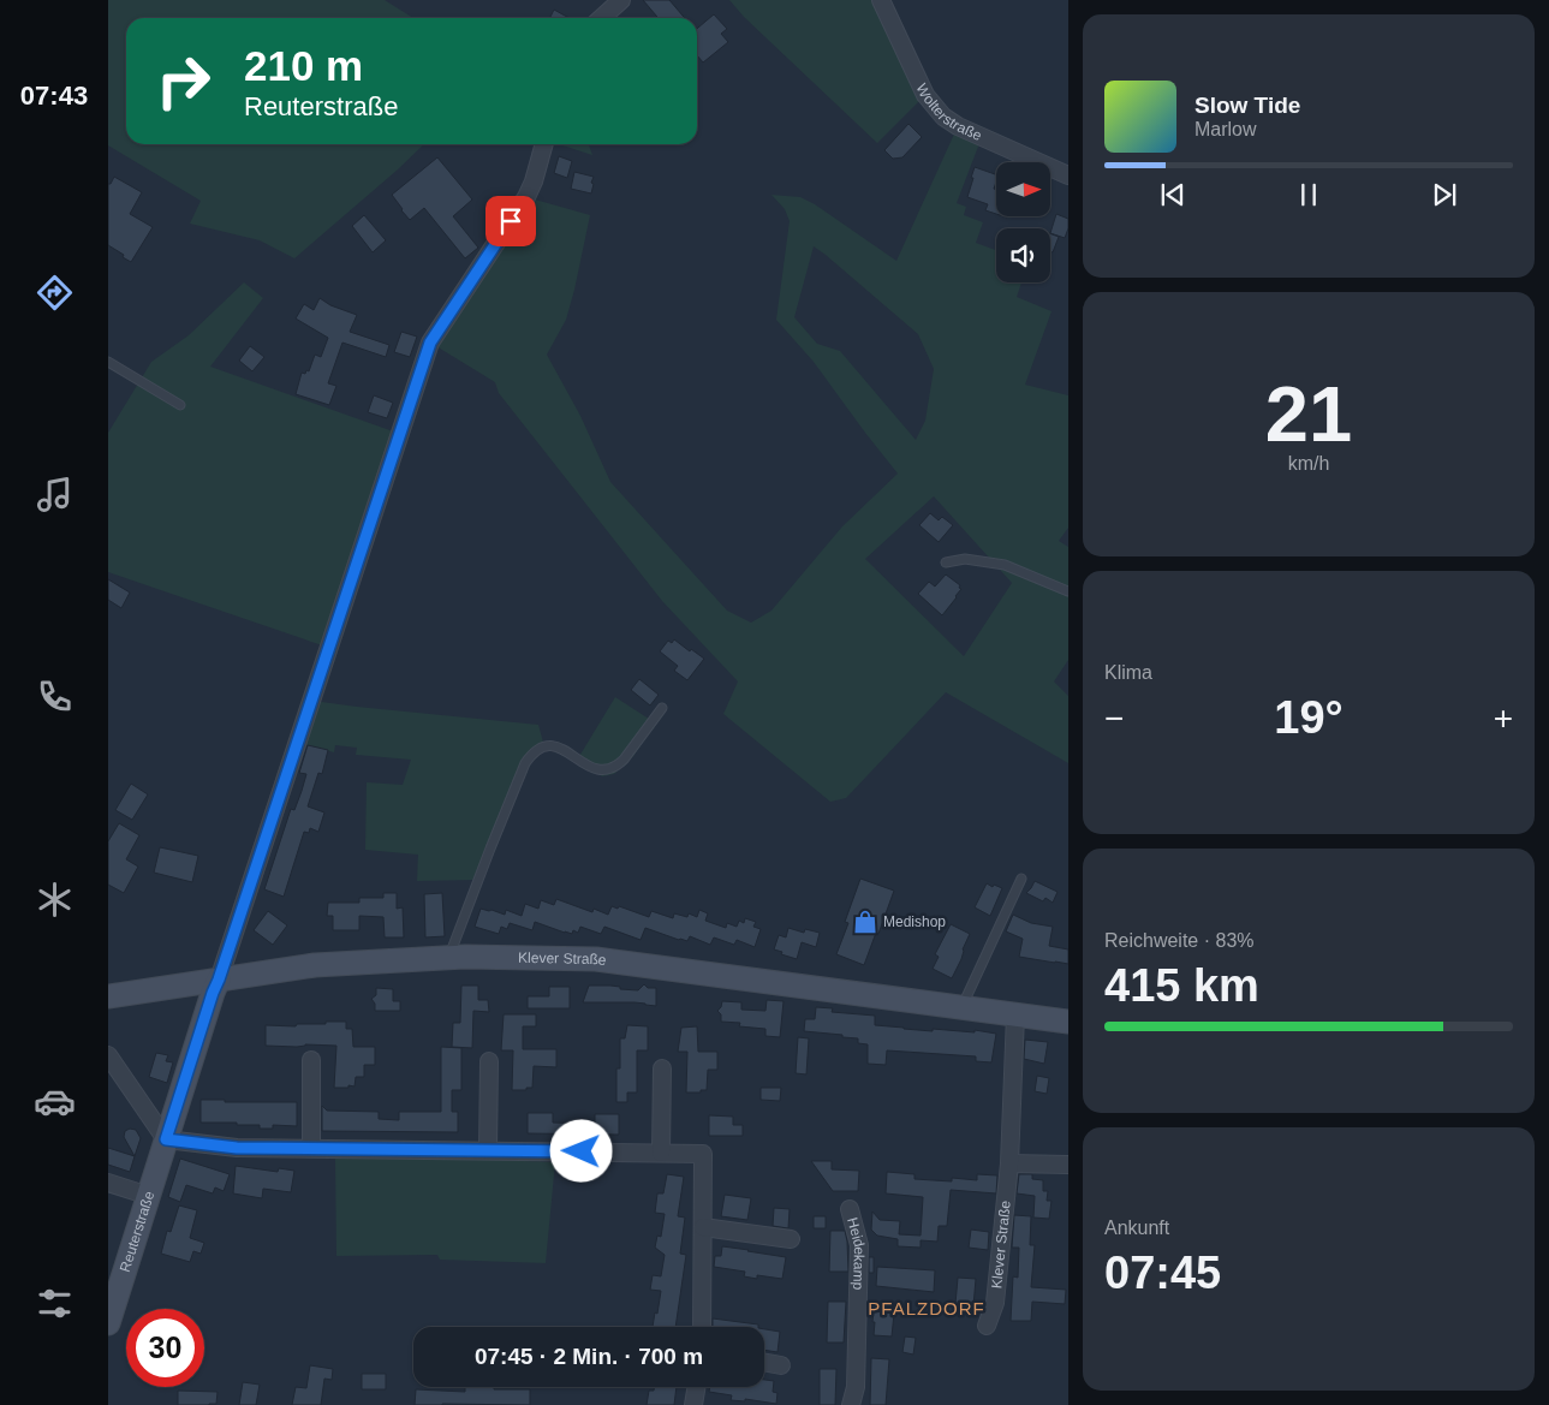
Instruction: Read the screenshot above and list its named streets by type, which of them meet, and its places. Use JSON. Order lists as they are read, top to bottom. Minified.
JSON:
{"streets":{"street":["Wolterstraße","Klever Straße","Reuterstraße","Heidekamp"]},"crossings":[["Klever Straße","Reuterstraße"]],"districts":["PFALZDORF"],"places":{"shop":["Medishop"]},"north":"right","page":{"tabs":"07:43","turn":["210 m","Reuterstraße"],"song":["Slow Tide","Marlow"],"tile":[["21","km/h"],"Klima",["Reichweite · 83%","415 km"],["Ankunft","07:45"]],"heat":["−","19°","+"],"limit":"30","trip":"07:45 · 2 Min. · 700 m"}}
